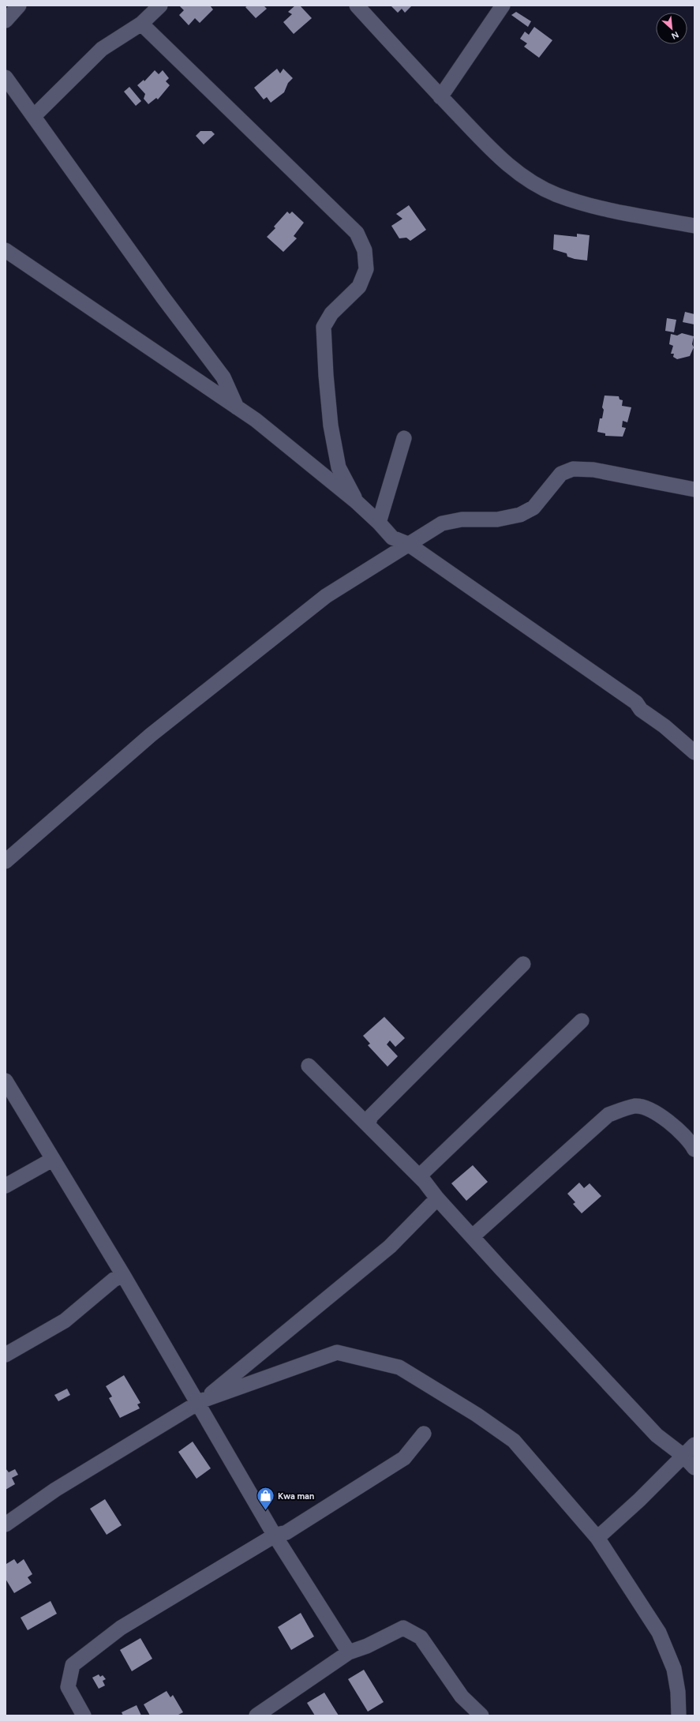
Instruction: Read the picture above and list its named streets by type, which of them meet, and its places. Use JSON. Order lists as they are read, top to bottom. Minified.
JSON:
{"places":{"shop":["Kwa man"]},"north":"bottom right"}
